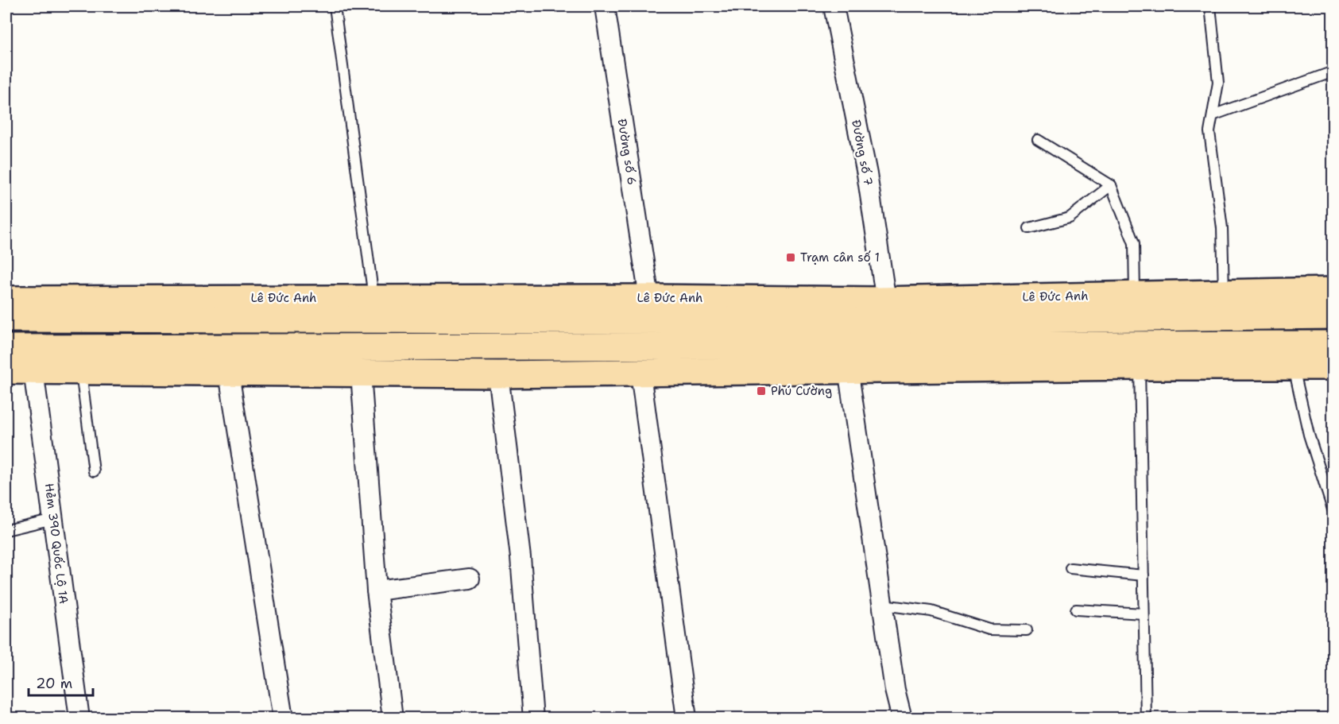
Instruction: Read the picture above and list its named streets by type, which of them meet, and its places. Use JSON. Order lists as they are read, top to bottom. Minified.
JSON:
{"streets":{"highway":["Lê Đức Anh"],"street":["Đường số 6","Đường số 7","Hẻm 390 Quốc Lộ 1A"]},"crossings":[["Đường số 6","Lê Đức Anh"],["Đường số 7","Lê Đức Anh"]],"places":{"transit":["Trạm cân số 1","Phú Cường"]},"scale_bar":"20 m"}
